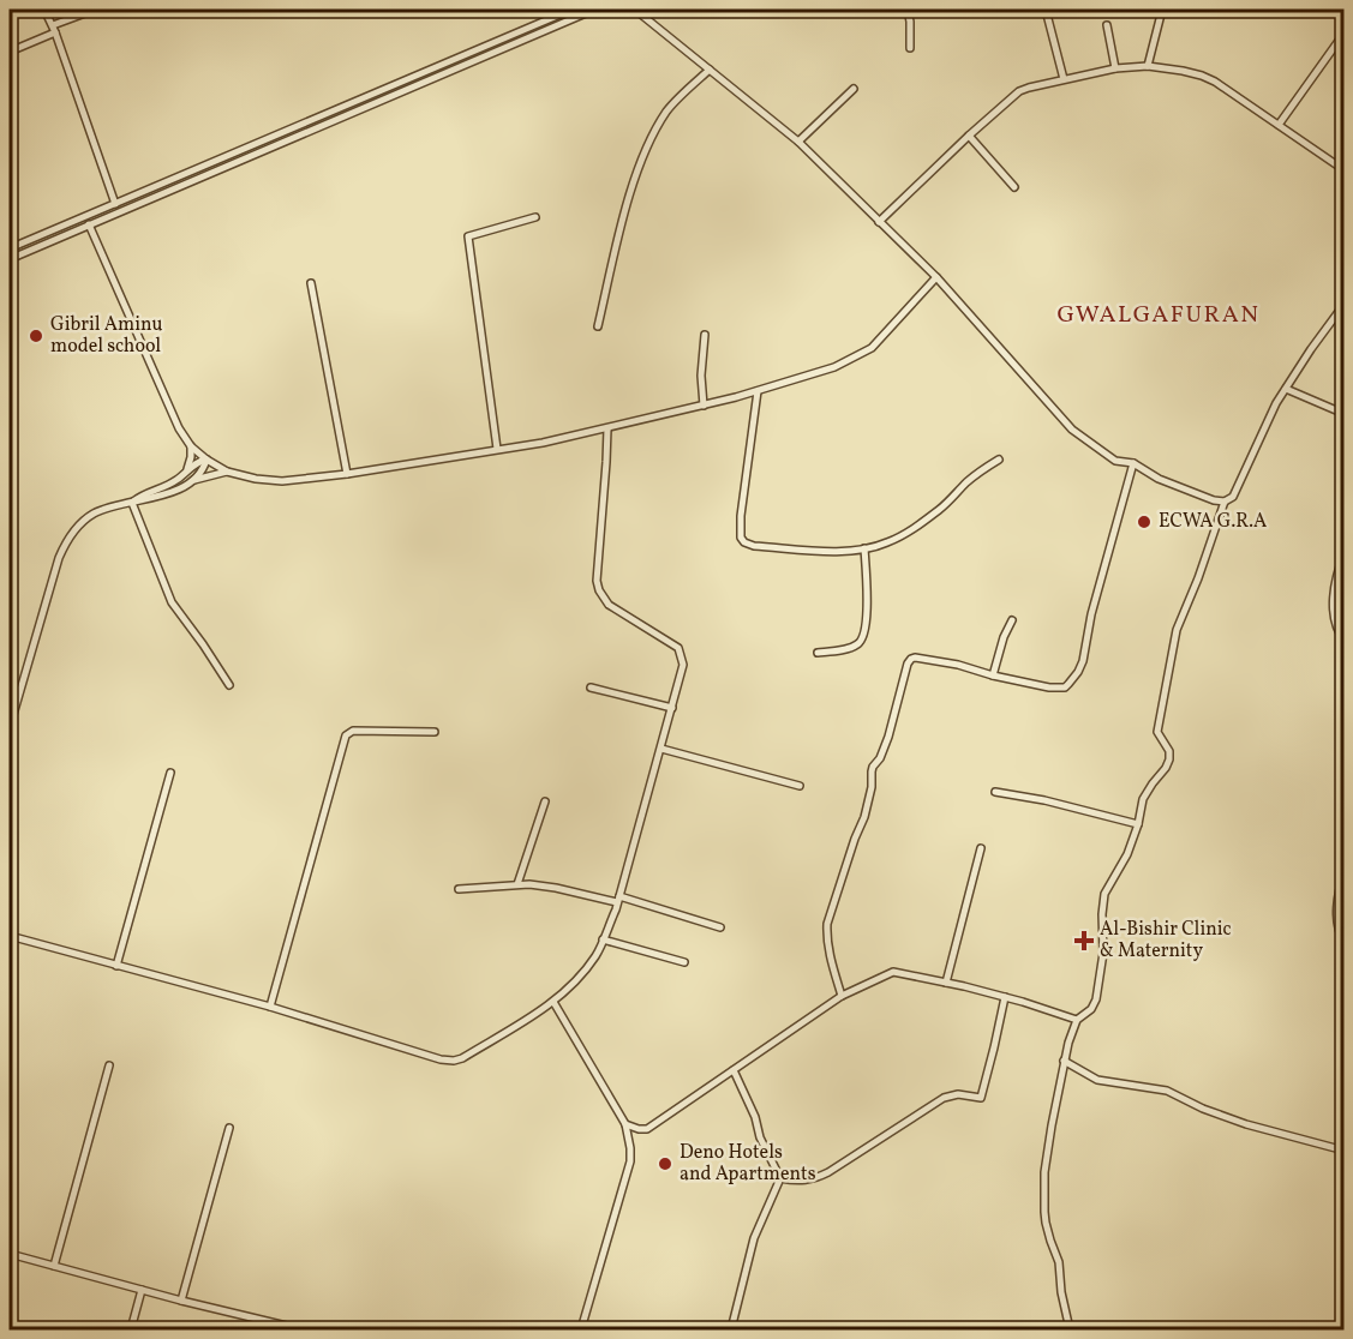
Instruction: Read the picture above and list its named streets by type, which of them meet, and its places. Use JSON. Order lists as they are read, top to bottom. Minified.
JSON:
{"districts":["GWALGAFURAN"],"places":{"other":["Gibril Aminu model school","ECWA G.R.A","Deno Hotels and Apartments"],"health":["Al-Bishir Clinic & Maternity"]}}
